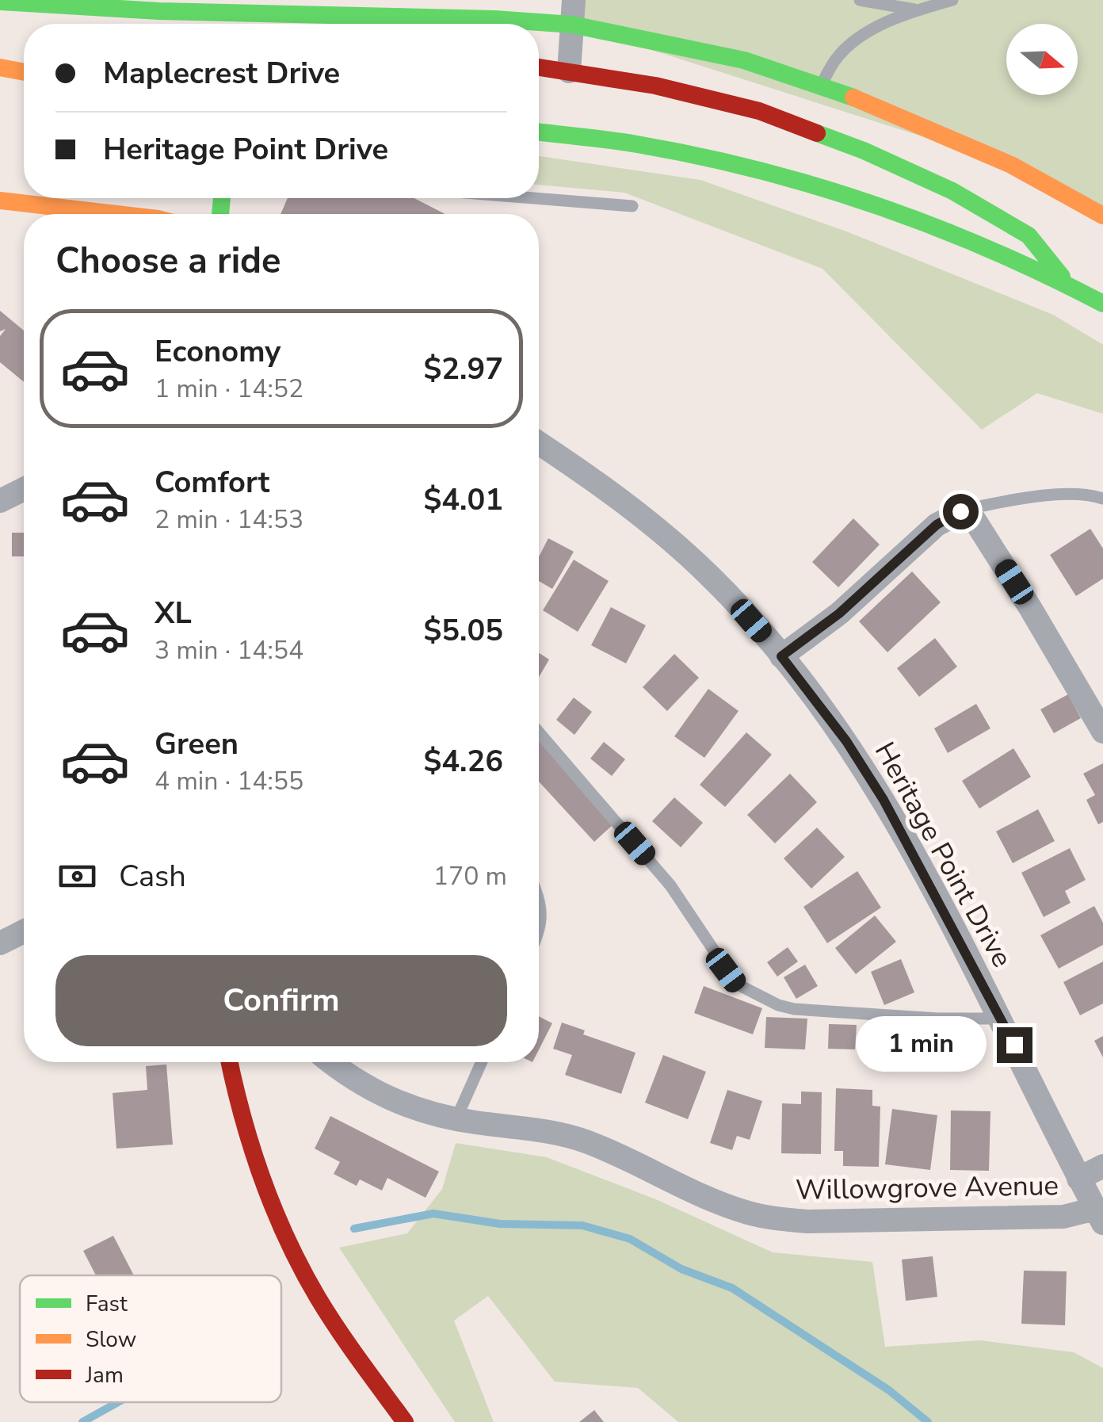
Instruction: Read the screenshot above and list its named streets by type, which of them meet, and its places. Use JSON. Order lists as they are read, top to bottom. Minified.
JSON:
{"streets":{"street":["Heritage Point Drive","Willowgrove Avenue"]},"crossings":[["Heritage Point Drive","Willowgrove Avenue"]],"legend":["Fast","Slow","Jam"],"north":"right","page":{"banner":["Maplecrest Drive","Heritage Point Drive"],"heading":"Choose a ride","list":[{"name":"Economy","note":"1 min · 14:52","value":"$2.97"},{"name":"Comfort","note":"2 min · 14:53","value":"$4.01"},{"name":"XL","note":"3 min · 14:54","value":"$5.05"},{"name":"Green","note":"4 min · 14:55","value":"$4.26"}],"pay":["Cash","170 m"],"buttons":"Confirm","bubble":"1 min"}}
